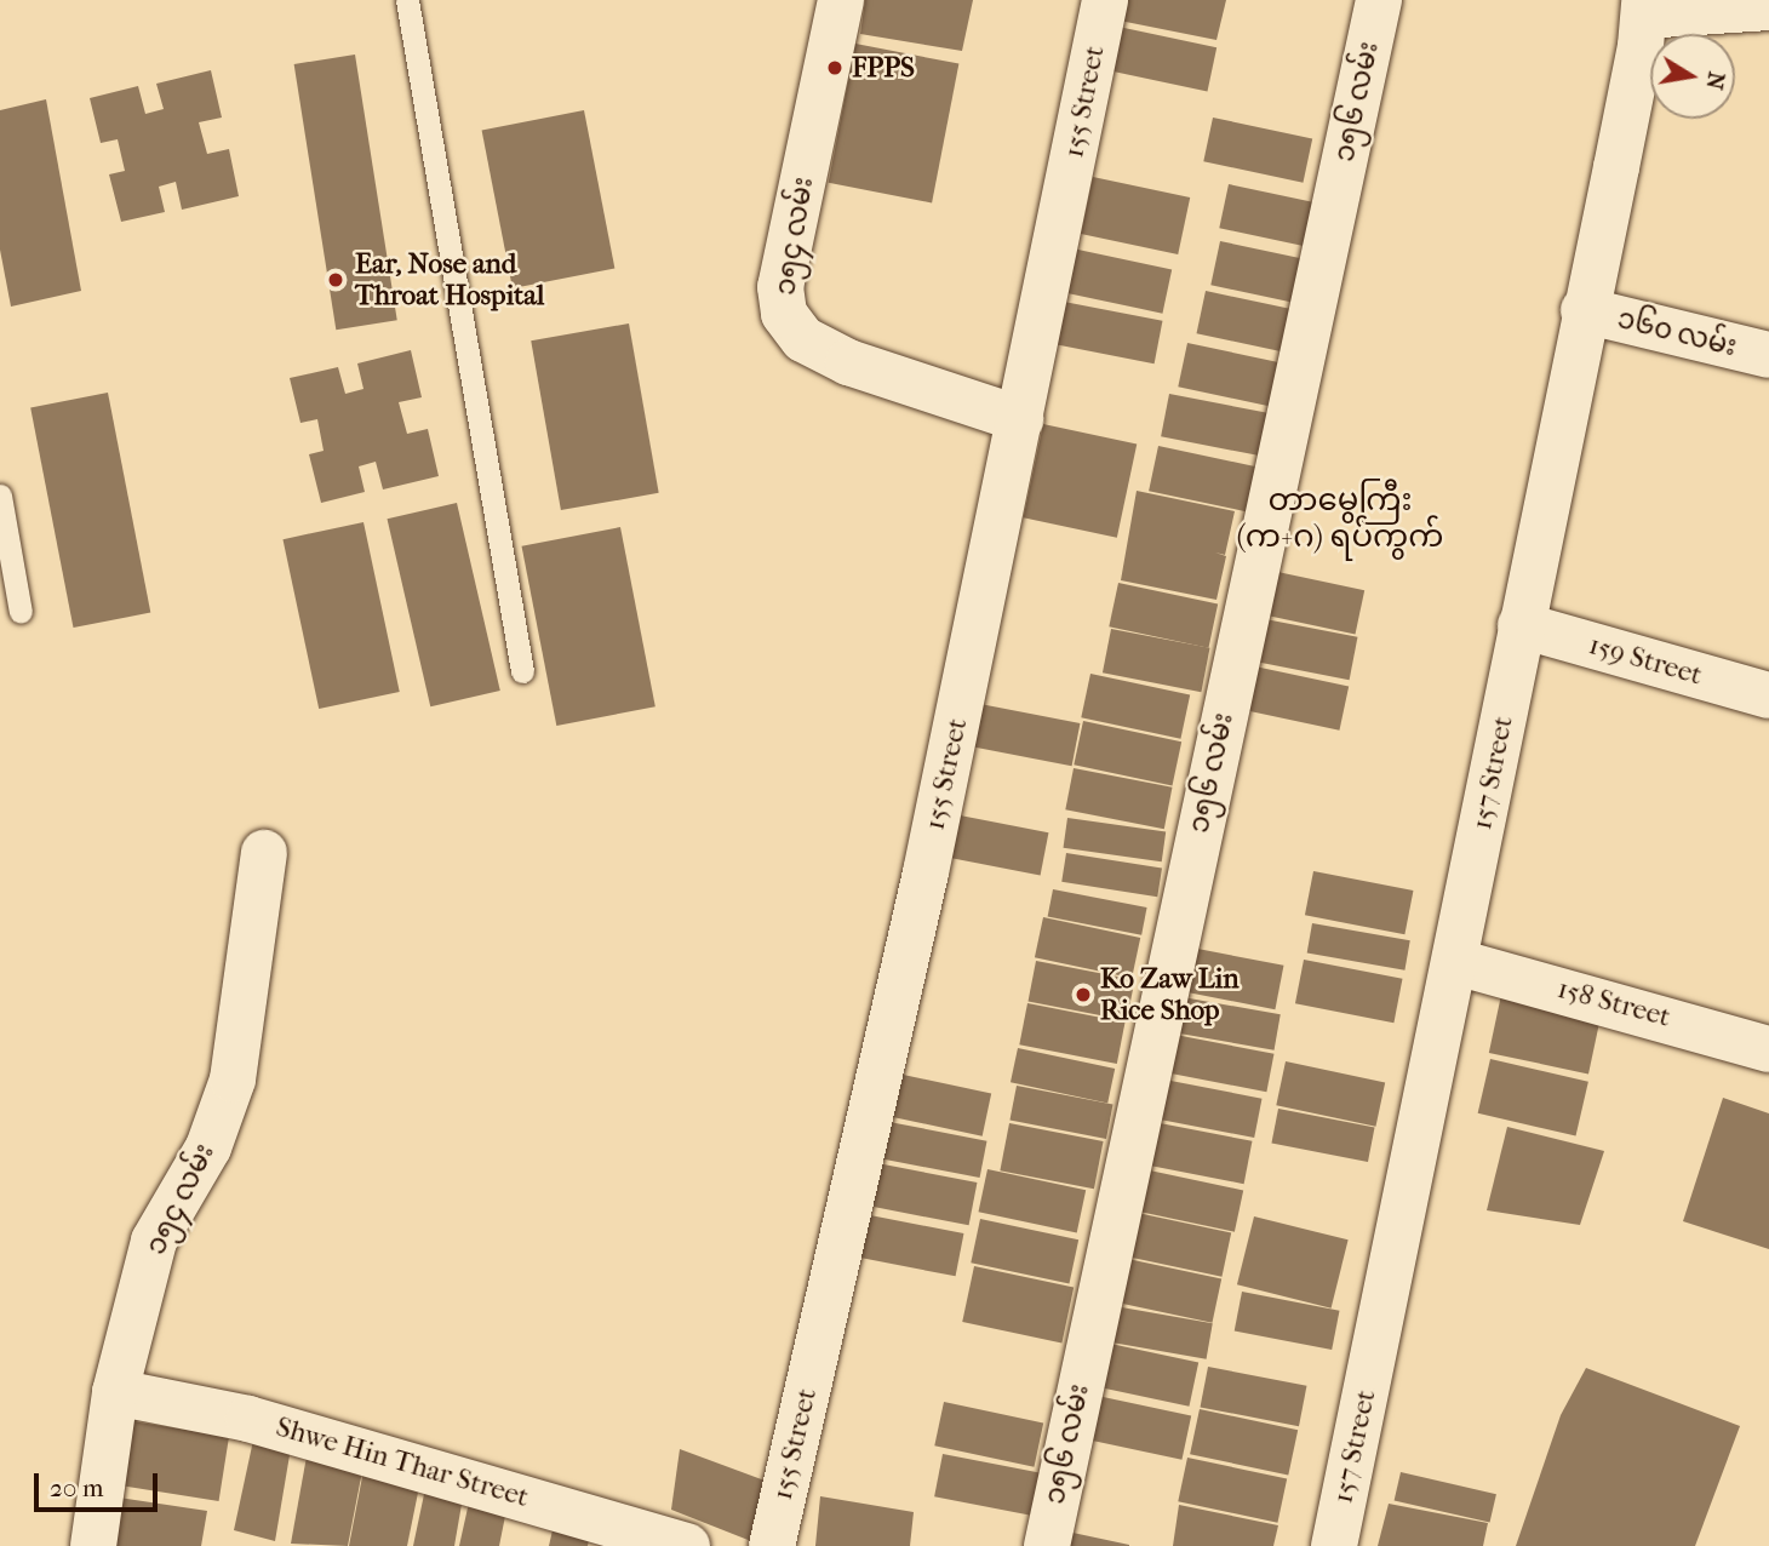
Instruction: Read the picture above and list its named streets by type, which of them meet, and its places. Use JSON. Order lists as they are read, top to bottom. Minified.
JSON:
{"streets":{"street":["155 Street","၁၅၆ လမ်း","၁၅၄ လမ်း","၁၆၀ လမ်း","159 Street","157 Street","158 Street","Shwe Hin Thar Street"]},"crossings":[["155 Street","၁၅၄ လမ်း"],["၁၅၄ လမ်း","Shwe Hin Thar Street"],["၁၆၀ လမ်း","157 Street"],["159 Street","157 Street"],["157 Street","158 Street"]],"districts":["တာမွေကြီး (က+ဂ) ရပ်ကွက်"],"places":["FPPS","Ear, Nose and Throat Hospital","Ko Zaw Lin Rice Shop"],"scale_bar":"20 m","north":"right"}
